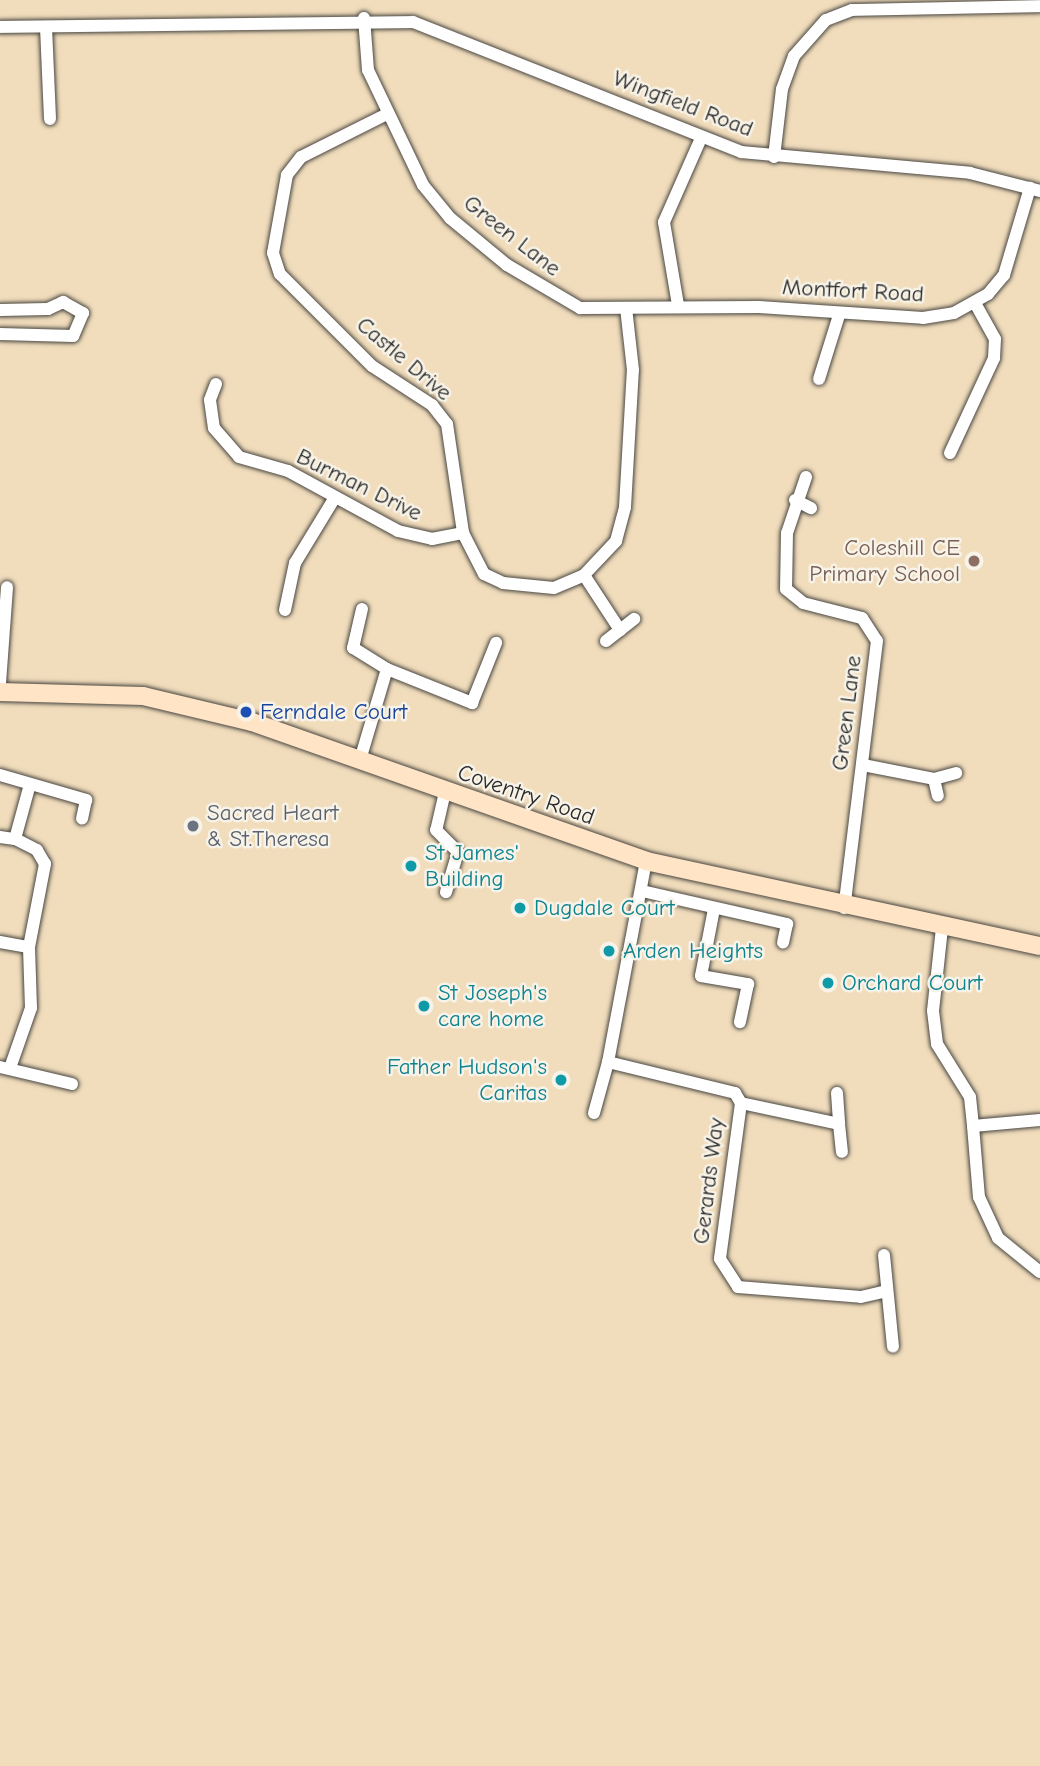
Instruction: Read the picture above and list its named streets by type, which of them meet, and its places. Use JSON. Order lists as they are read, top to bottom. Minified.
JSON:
{"streets":{"main road":["Coventry Road"],"street":["Wingfield Road","Green Lane","Montfort Road","Castle Drive","Burman Drive","Gerards Way"]},"crossings":[["Wingfield Road","Green Lane"],["Green Lane","Montfort Road"],["Green Lane","Castle Drive"],["Green Lane","Coventry Road"],["Castle Drive","Burman Drive"]],"places":["Coleshill CE Primary School","Ferndale Court","Sacred Heart & St.Theresa","St James' Building","Dugdale Court","Arden Heights","Orchard Court","St Joseph's care home","Father Hudson's Caritas"]}
